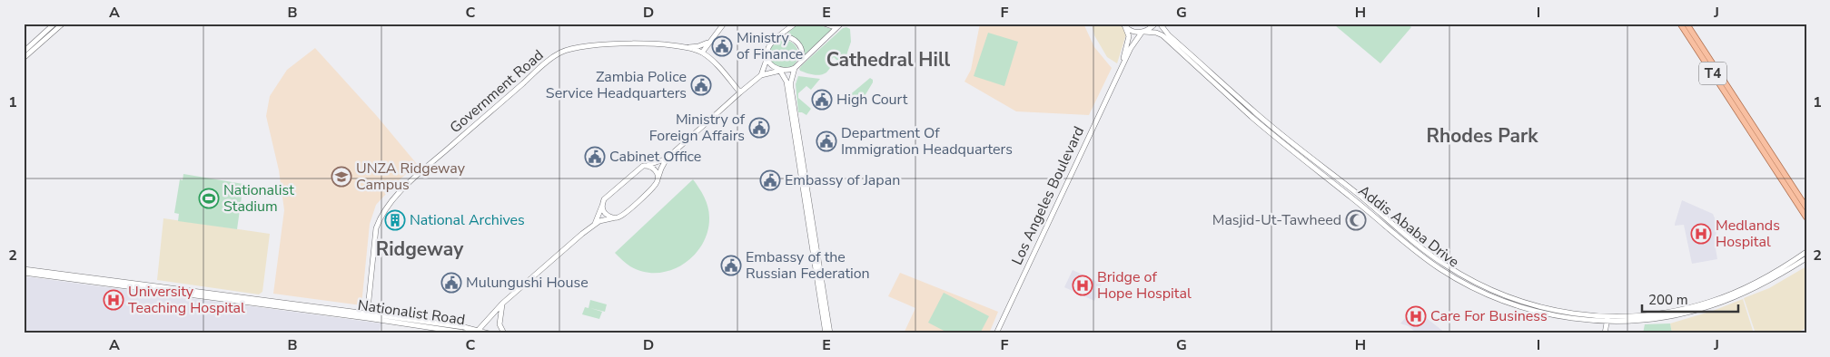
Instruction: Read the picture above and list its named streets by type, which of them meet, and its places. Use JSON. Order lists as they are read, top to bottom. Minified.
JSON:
{"streets":{"main road":["T4","Government Road","Los Angeles Boulevard","Addis Ababa Drive","Nationalist Road"]},"crossings":[["Government Road","Nationalist Road"],["Los Angeles Boulevard","Addis Ababa Drive"]],"districts":["Cathedral Hill","Rhodes Park","Ridgeway"],"places":{"public building":["Ministry of Finance","Zambia Police Service Headquarters","High Court","Ministry of Foreign Affairs","Department Of Immigration Headquarters","Cabinet Office","Embassy of Japan","Embassy of the Russian Federation","Mulungushi House"],"school or university":["UNZA Ridgeway Campus"],"sports":["Nationalist Stadium"],"building":["National Archives"],"mosque":["Masjid-Ut-Tawheed"],"hospital":["Medlands Hospital","Bridge of Hope Hospital","University Teaching Hospital","Care For Business"]},"scale_bar":"200 m","grid":{"columns":["A","B","C","D","E","F","G","H","I","J"],"rows":["1","2"]}}
